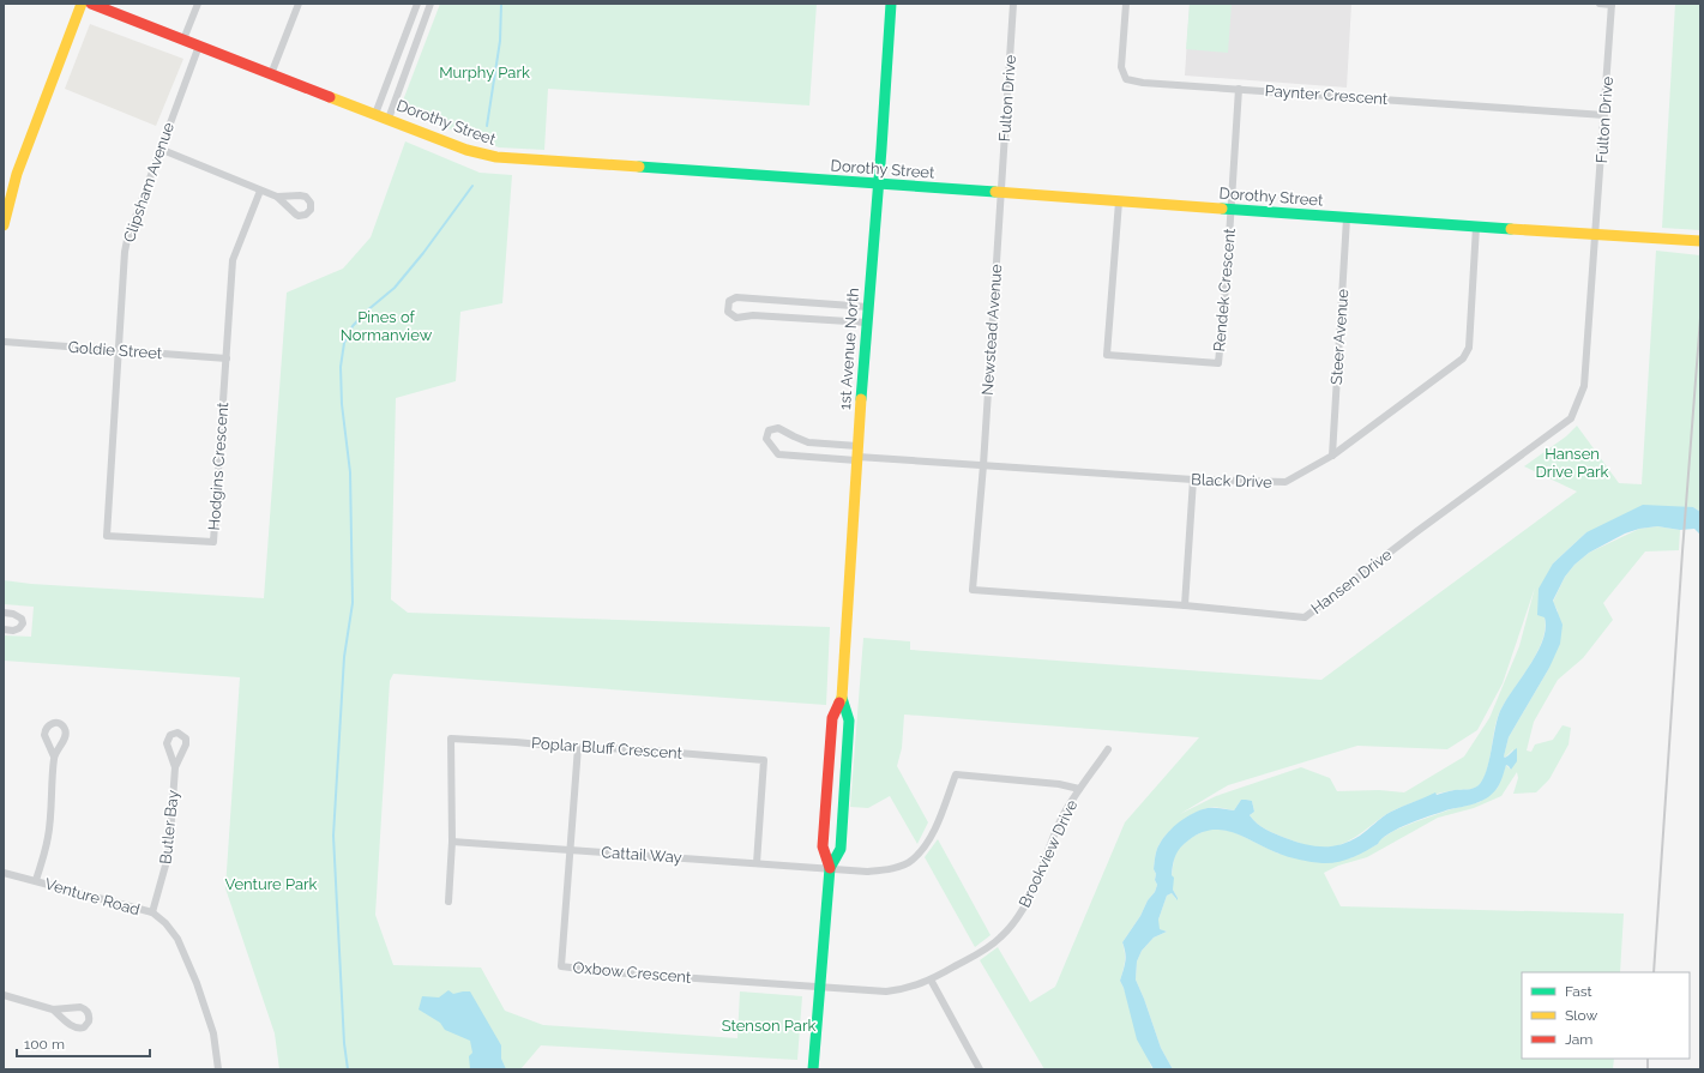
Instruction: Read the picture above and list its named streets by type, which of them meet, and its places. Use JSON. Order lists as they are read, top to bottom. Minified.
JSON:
{"streets":{"street":["Paynter Crescent","Fulton Drive","Dorothy Street","Clipsham Avenue","Rendek Crescent","Newstead Avenue","Steer Avenue","1st Avenue North","Goldie Street","Hodgins Crescent","Black Drive","Hansen Drive","Poplar Bluff Crescent","Butler Bay","Brookview Drive","Cattail Way","Venture Road","Oxbow Crescent"]},"crossings":[["Paynter Crescent","Fulton Drive"],["Fulton Drive","Dorothy Street"],["Fulton Drive","Newstead Avenue"],["Fulton Drive","Hansen Drive"],["Dorothy Street","Clipsham Avenue"],["Dorothy Street","Rendek Crescent"],["Dorothy Street","Newstead Avenue"],["Dorothy Street","Steer Avenue"],["Dorothy Street","1st Avenue North"],["Dorothy Street","Black Drive"],["Dorothy Street","Hansen Drive"],["Clipsham Avenue","Goldie Street"],["Clipsham Avenue","Hodgins Crescent"],["Newstead Avenue","Black Drive"],["Newstead Avenue","Hansen Drive"],["Steer Avenue","Black Drive"],["1st Avenue North","Black Drive"],["Goldie Street","Hodgins Crescent"],["Black Drive","Hansen Drive"],["Poplar Bluff Crescent","Cattail Way"],["Butler Bay","Venture Road"],["Brookview Drive","Cattail Way"],["Brookview Drive","Oxbow Crescent"],["Cattail Way","Oxbow Crescent"]],"parks":["Murphy Park","Pines of Normanview","Hansen Drive Park","Venture Park","Stenson Park"],"legend":["Fast","Slow","Jam"],"scale_bar":"100 m"}
